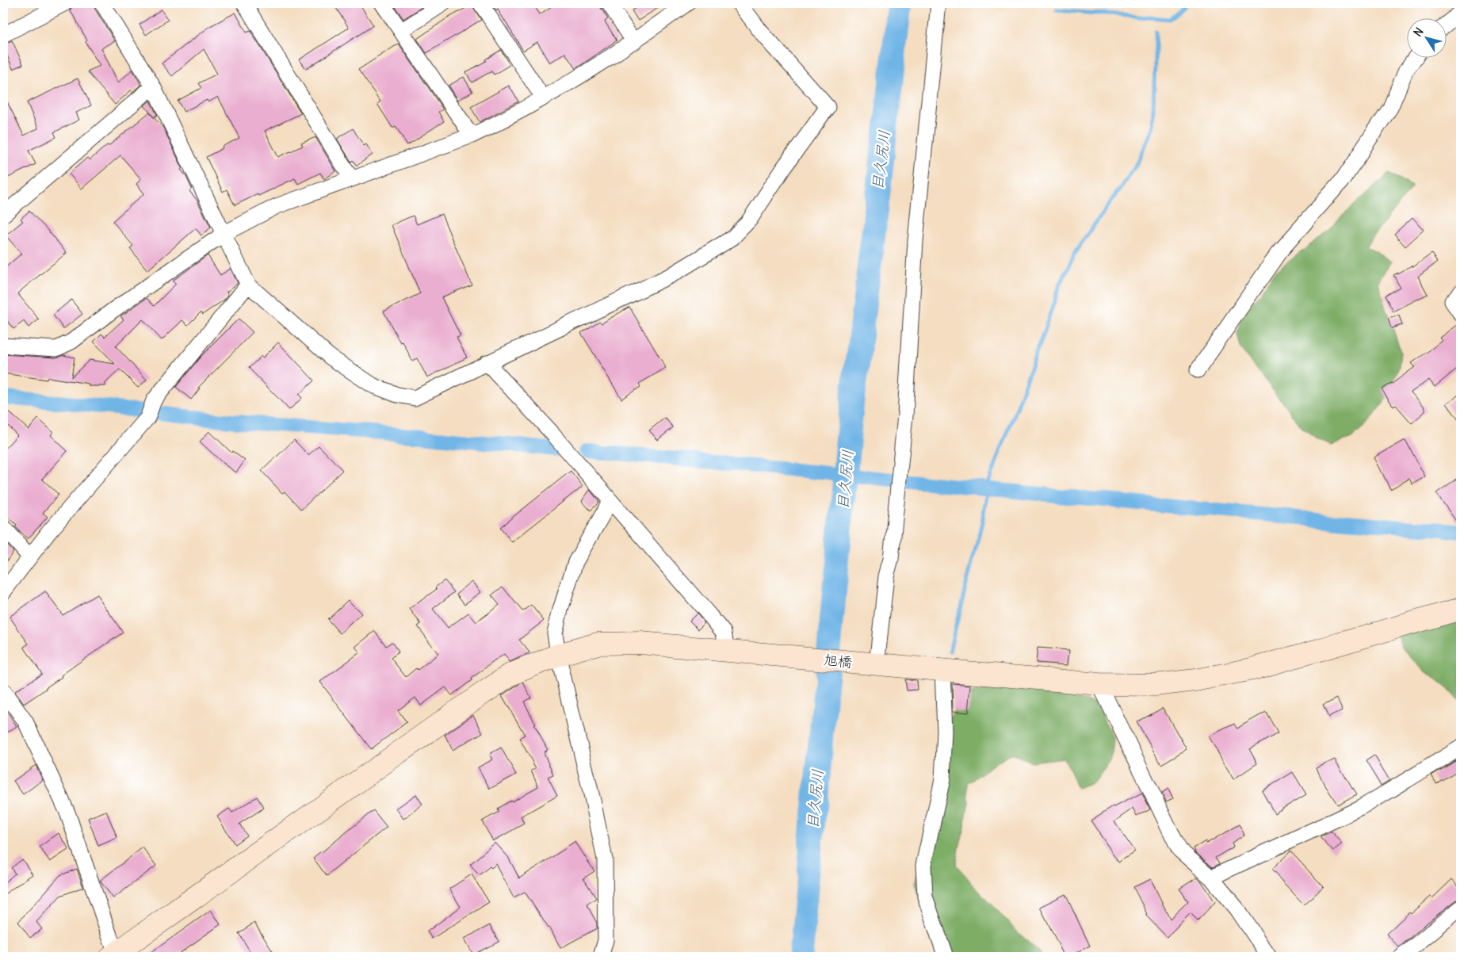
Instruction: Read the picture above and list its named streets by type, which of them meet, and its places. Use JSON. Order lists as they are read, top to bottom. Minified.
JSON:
{"streets":{"street":["旭橋"]},"water":["目久尻川"],"north":"top left"}
